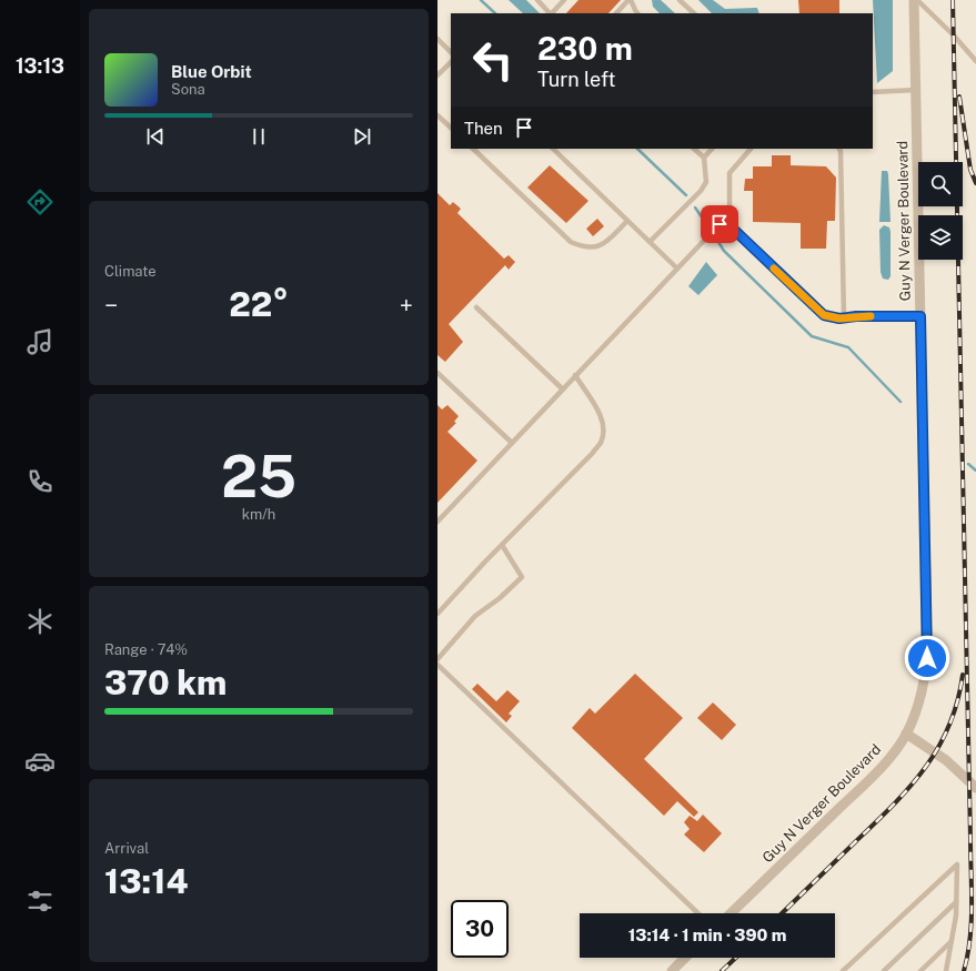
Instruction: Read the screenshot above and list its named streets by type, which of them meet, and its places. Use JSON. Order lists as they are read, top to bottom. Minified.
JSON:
{"streets":{"street":["Guy N Verger Boulevard"]},"page":{"tabs":"13:13","turn":["230 m","Turn left"],"song":["Blue Orbit","Sona"],"then":"Then","tile":["Climate",["25","km/h"],["Range · 74%","370 km"],["Arrival","13:14"]],"heat":["−","22°","+"],"limit":"30","trip":"13:14 · 1 min · 390 m"}}
